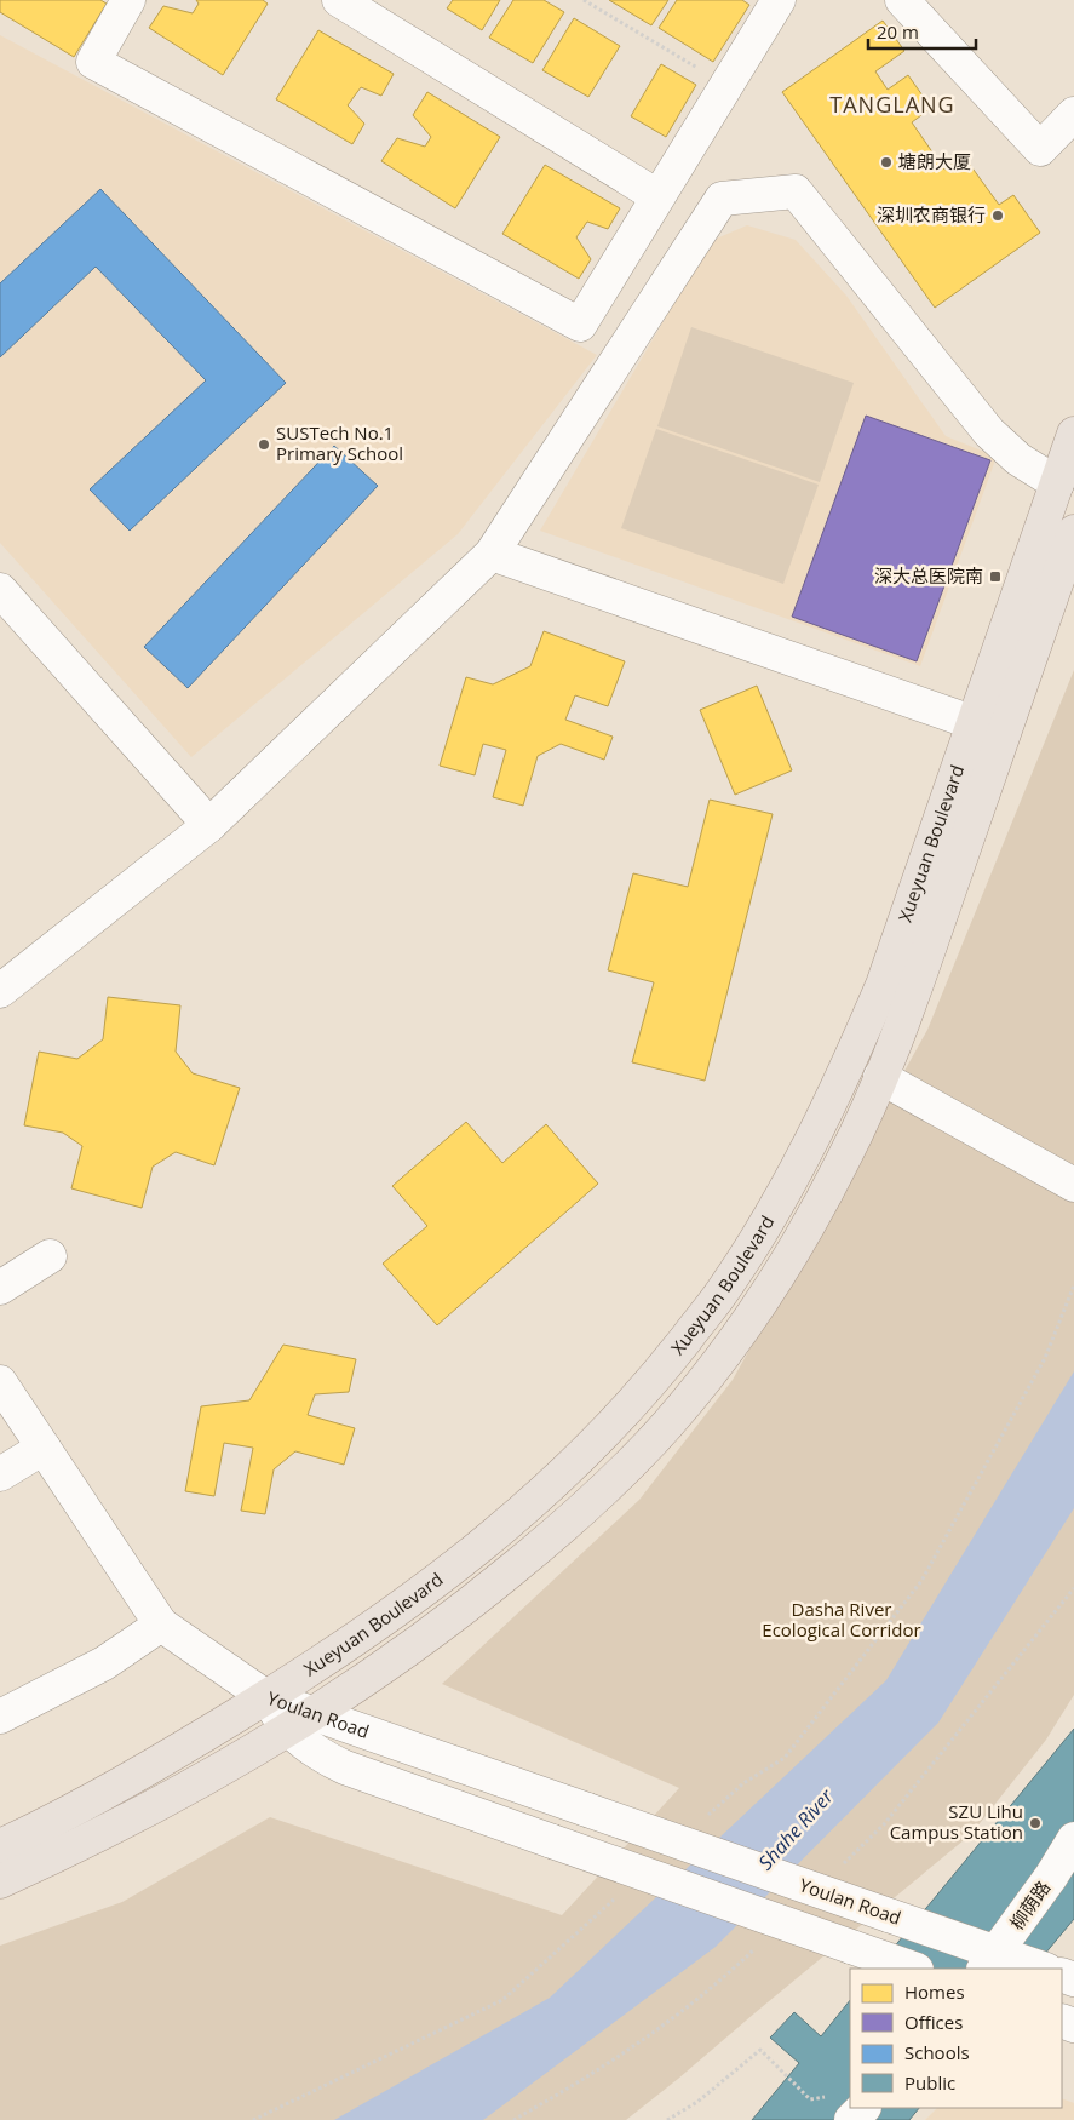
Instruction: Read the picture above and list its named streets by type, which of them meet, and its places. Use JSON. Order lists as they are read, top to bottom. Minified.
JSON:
{"streets":{"main road":["Xueyuan Boulevard"],"street":["Youlan Road","柳荫路"]},"crossings":[["Xueyuan Boulevard","Youlan Road"],["Youlan Road","柳荫路"]],"districts":["TANGLANG"],"water":["Shahe River"],"parks":["Dasha River Ecological Corridor"],"places":{"other":["塘朗大厦","深圳农商银行","SUSTech No.1 Primary School","SZU Lihu Campus Station"],"transit":["深大总医院南"]},"legend":["Homes","Offices","Schools","Public"],"scale_bar":"20 m"}
